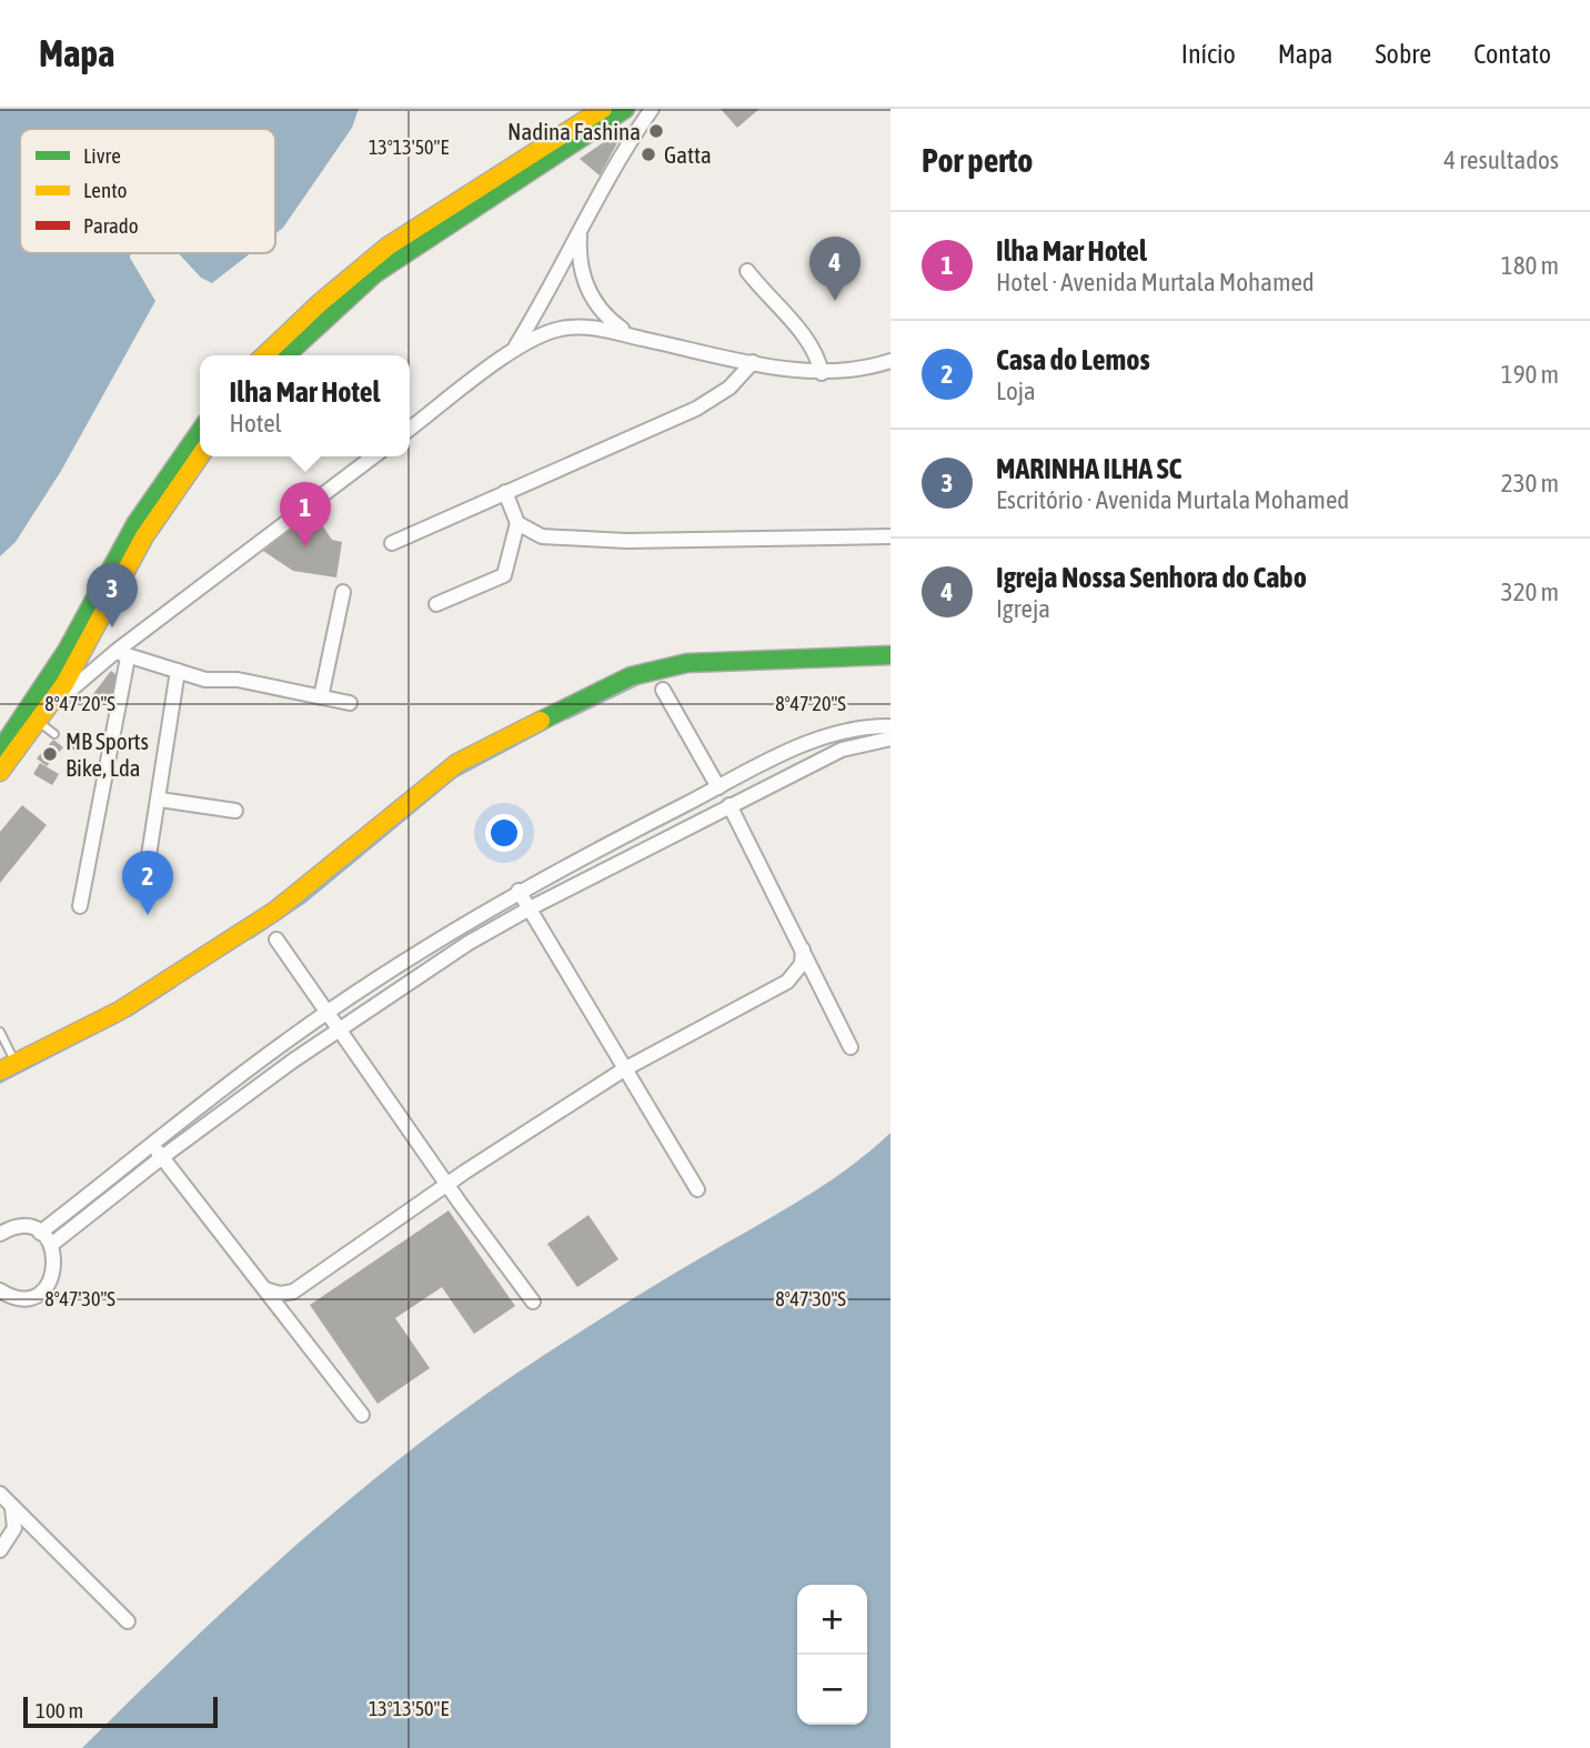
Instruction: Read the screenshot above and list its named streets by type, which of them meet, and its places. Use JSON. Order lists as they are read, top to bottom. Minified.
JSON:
{"places":["Nadina Fashina","Gatta","MB Sports Bike, Lda"],"legend":["Livre","Lento","Parado"],"scale_bar":"100 m","page":{"header":"Mapa","nav":["Início","Mapa","Sobre","Contato"],"heading":["Por perto","4 resultados"],"list":[{"mark":"1","name":"Ilha Mar Hotel","note":"Hotel · Avenida Murtala Mohamed","value":"180 m"},{"mark":"2","name":"Casa do Lemos","note":"Loja","value":"190 m"},{"mark":"3","name":"MARINHA ILHA SC","note":"Escritório · Avenida Murtala Mohamed","value":"230 m"},{"mark":"4","name":"Igreja Nossa Senhora do Cabo","note":"Igreja","value":"320 m"}],"pins":["4","1","3","2"],"popup":["Ilha Mar Hotel","Hotel"],"map_buttons":["+","−"],"scale":"100 m"},"coordinates":["13°13'50\"E","8°47'20\"S","8°47'30\"S"]}
